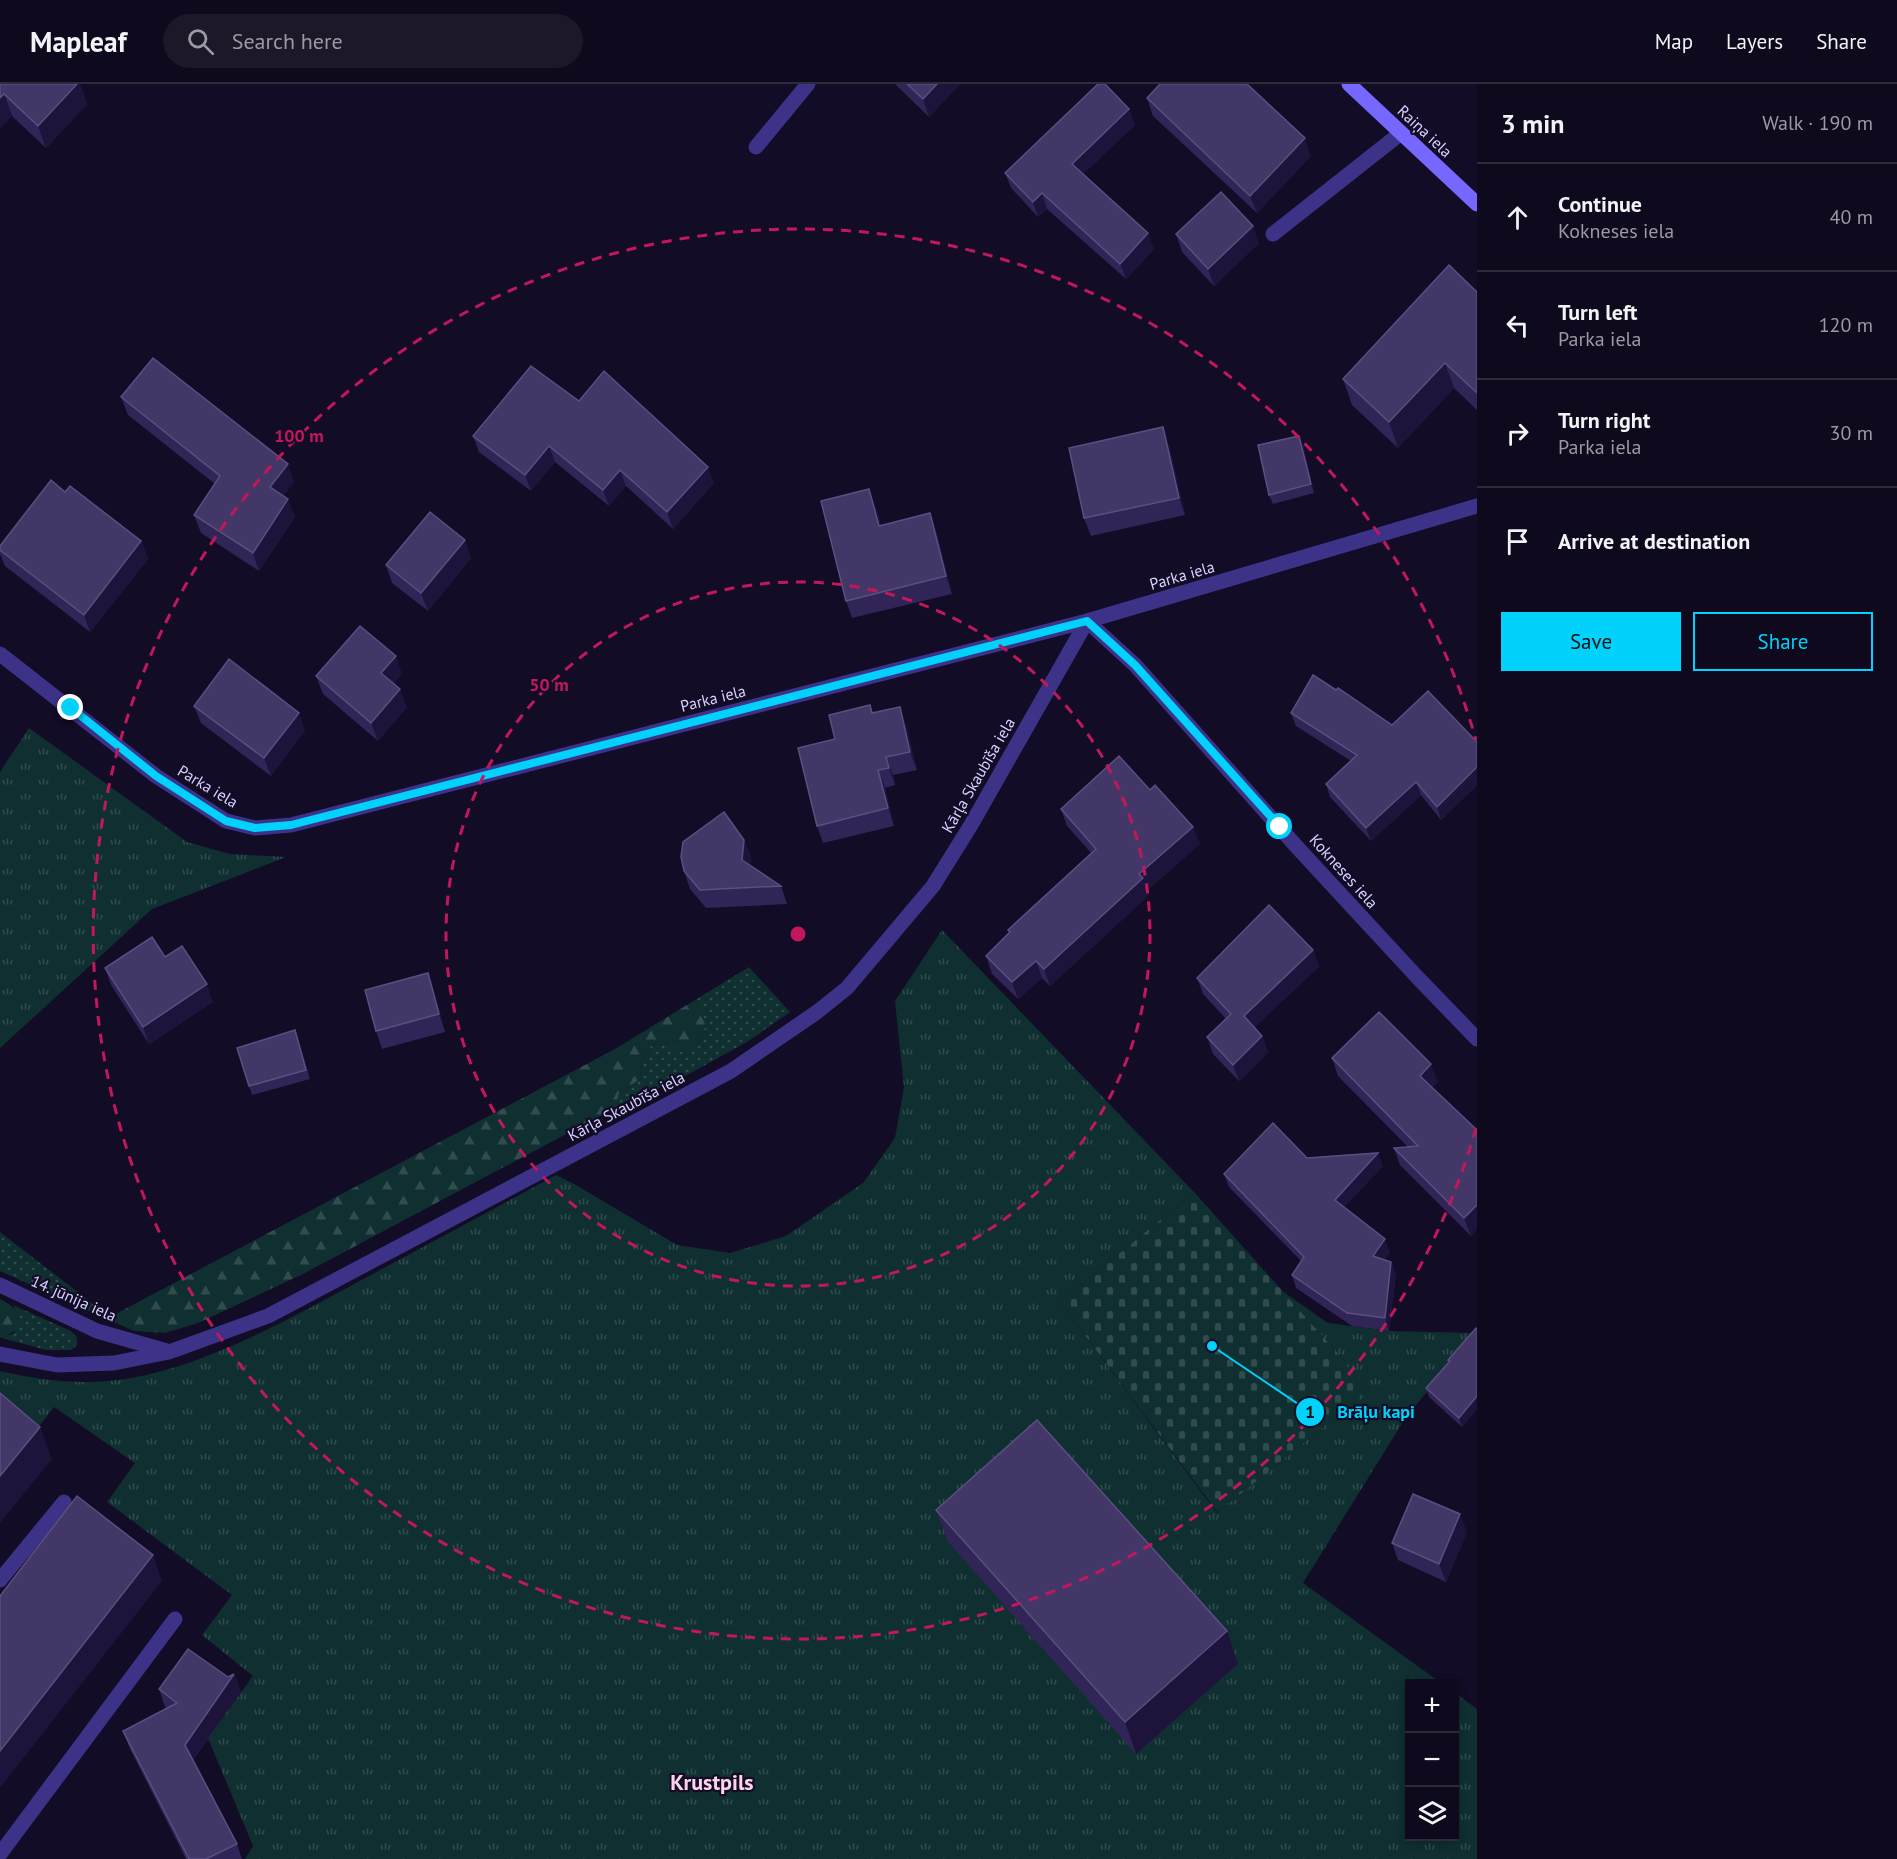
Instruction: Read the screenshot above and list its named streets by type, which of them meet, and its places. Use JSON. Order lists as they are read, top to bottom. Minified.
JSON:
{"streets":{"street":["Raiņa iela","Parka iela","Kārļa Skaubīša iela","Kokneses iela","14. jūnija iela"]},"crossings":[["Parka iela","Kārļa Skaubīša iela"],["Parka iela","Kokneses iela"],["Kārļa Skaubīša iela","Kokneses iela"],["Kārļa Skaubīša iela","14. jūnija iela"]],"districts":["Krustpils"],"places":["Brāļu kapi"],"page":{"header":"Mapleaf","search":"Search here","nav":["Map","Layers","Share"],"heading":["3 min","Walk · 190 m"],"list":[["Continue","Kokneses iela","40 m"],["Turn left","Parka iela","120 m"],["Turn right","Parka iela","30 m"],"Arrive at destination"],"buttons":["Save","Share"],"map_buttons":["+","−"]},"rings":["100 m","50 m"]}
